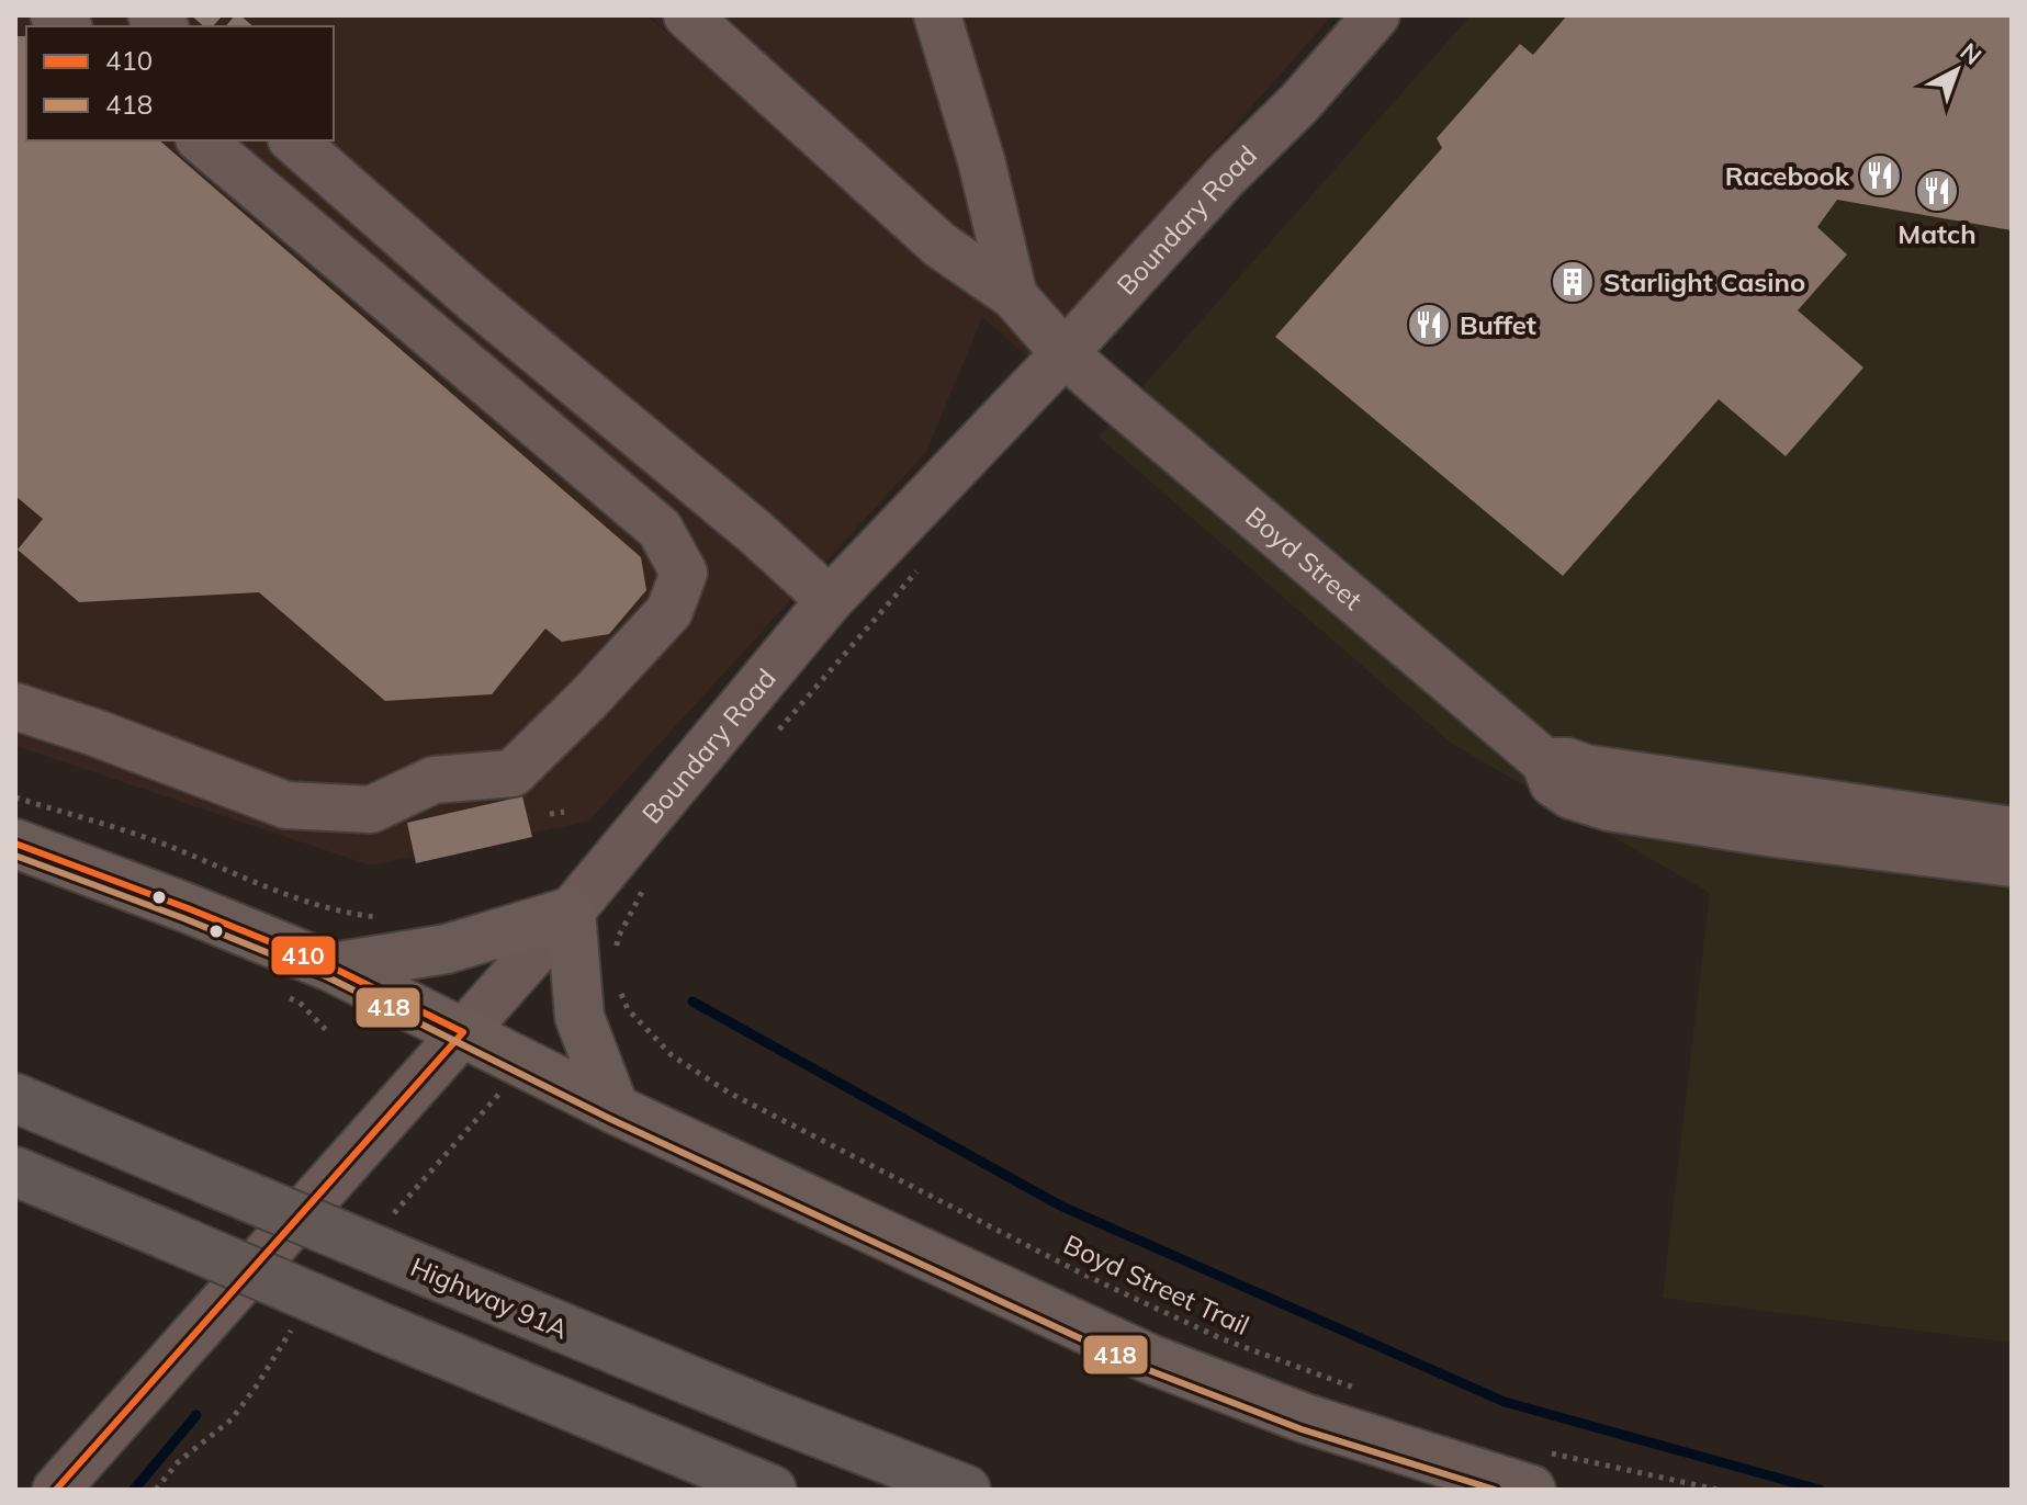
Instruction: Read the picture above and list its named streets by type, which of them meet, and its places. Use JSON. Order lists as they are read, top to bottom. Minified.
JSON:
{"streets":{"highway":["Highway 91A"],"street":["Boundary Road","Boyd Street"],"path":["Boyd Street Trail"]},"crossings":[["Boundary Road","Boyd Street"]],"places":{"restaurant":["Racebook","Match","Buffet"],"building":["Starlight Casino"]},"lines":["transit line 410","transit line 418"],"legend":["410","418"],"north":"top right"}
